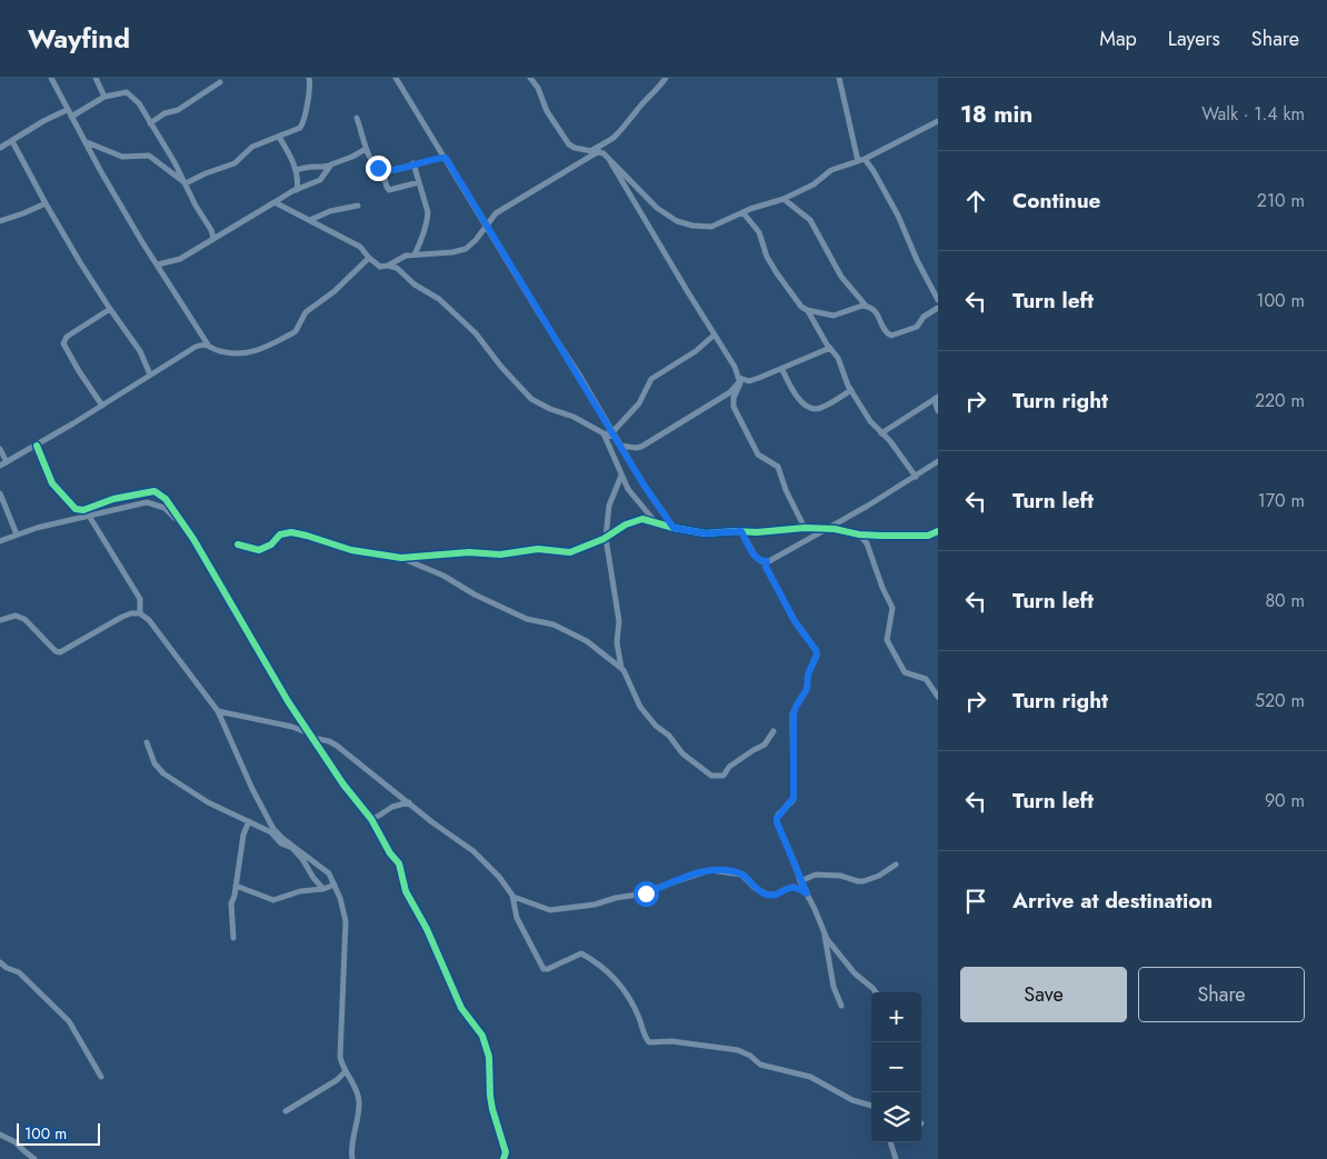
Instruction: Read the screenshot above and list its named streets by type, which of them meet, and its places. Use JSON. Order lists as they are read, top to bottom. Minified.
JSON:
{"scale_bar":"100 m","page":{"header":"Wayfind","nav":["Map","Layers","Share"],"heading":["18 min","Walk · 1.4 km"],"list":[["Continue","210 m"],["Turn left","100 m"],["Turn right","220 m"],["Turn left","170 m"],["Turn left","80 m"],["Turn right","520 m"],["Turn left","90 m"],"Arrive at destination"],"buttons":["Save","Share"],"map_buttons":["+","−"],"scale":"100 m"}}
